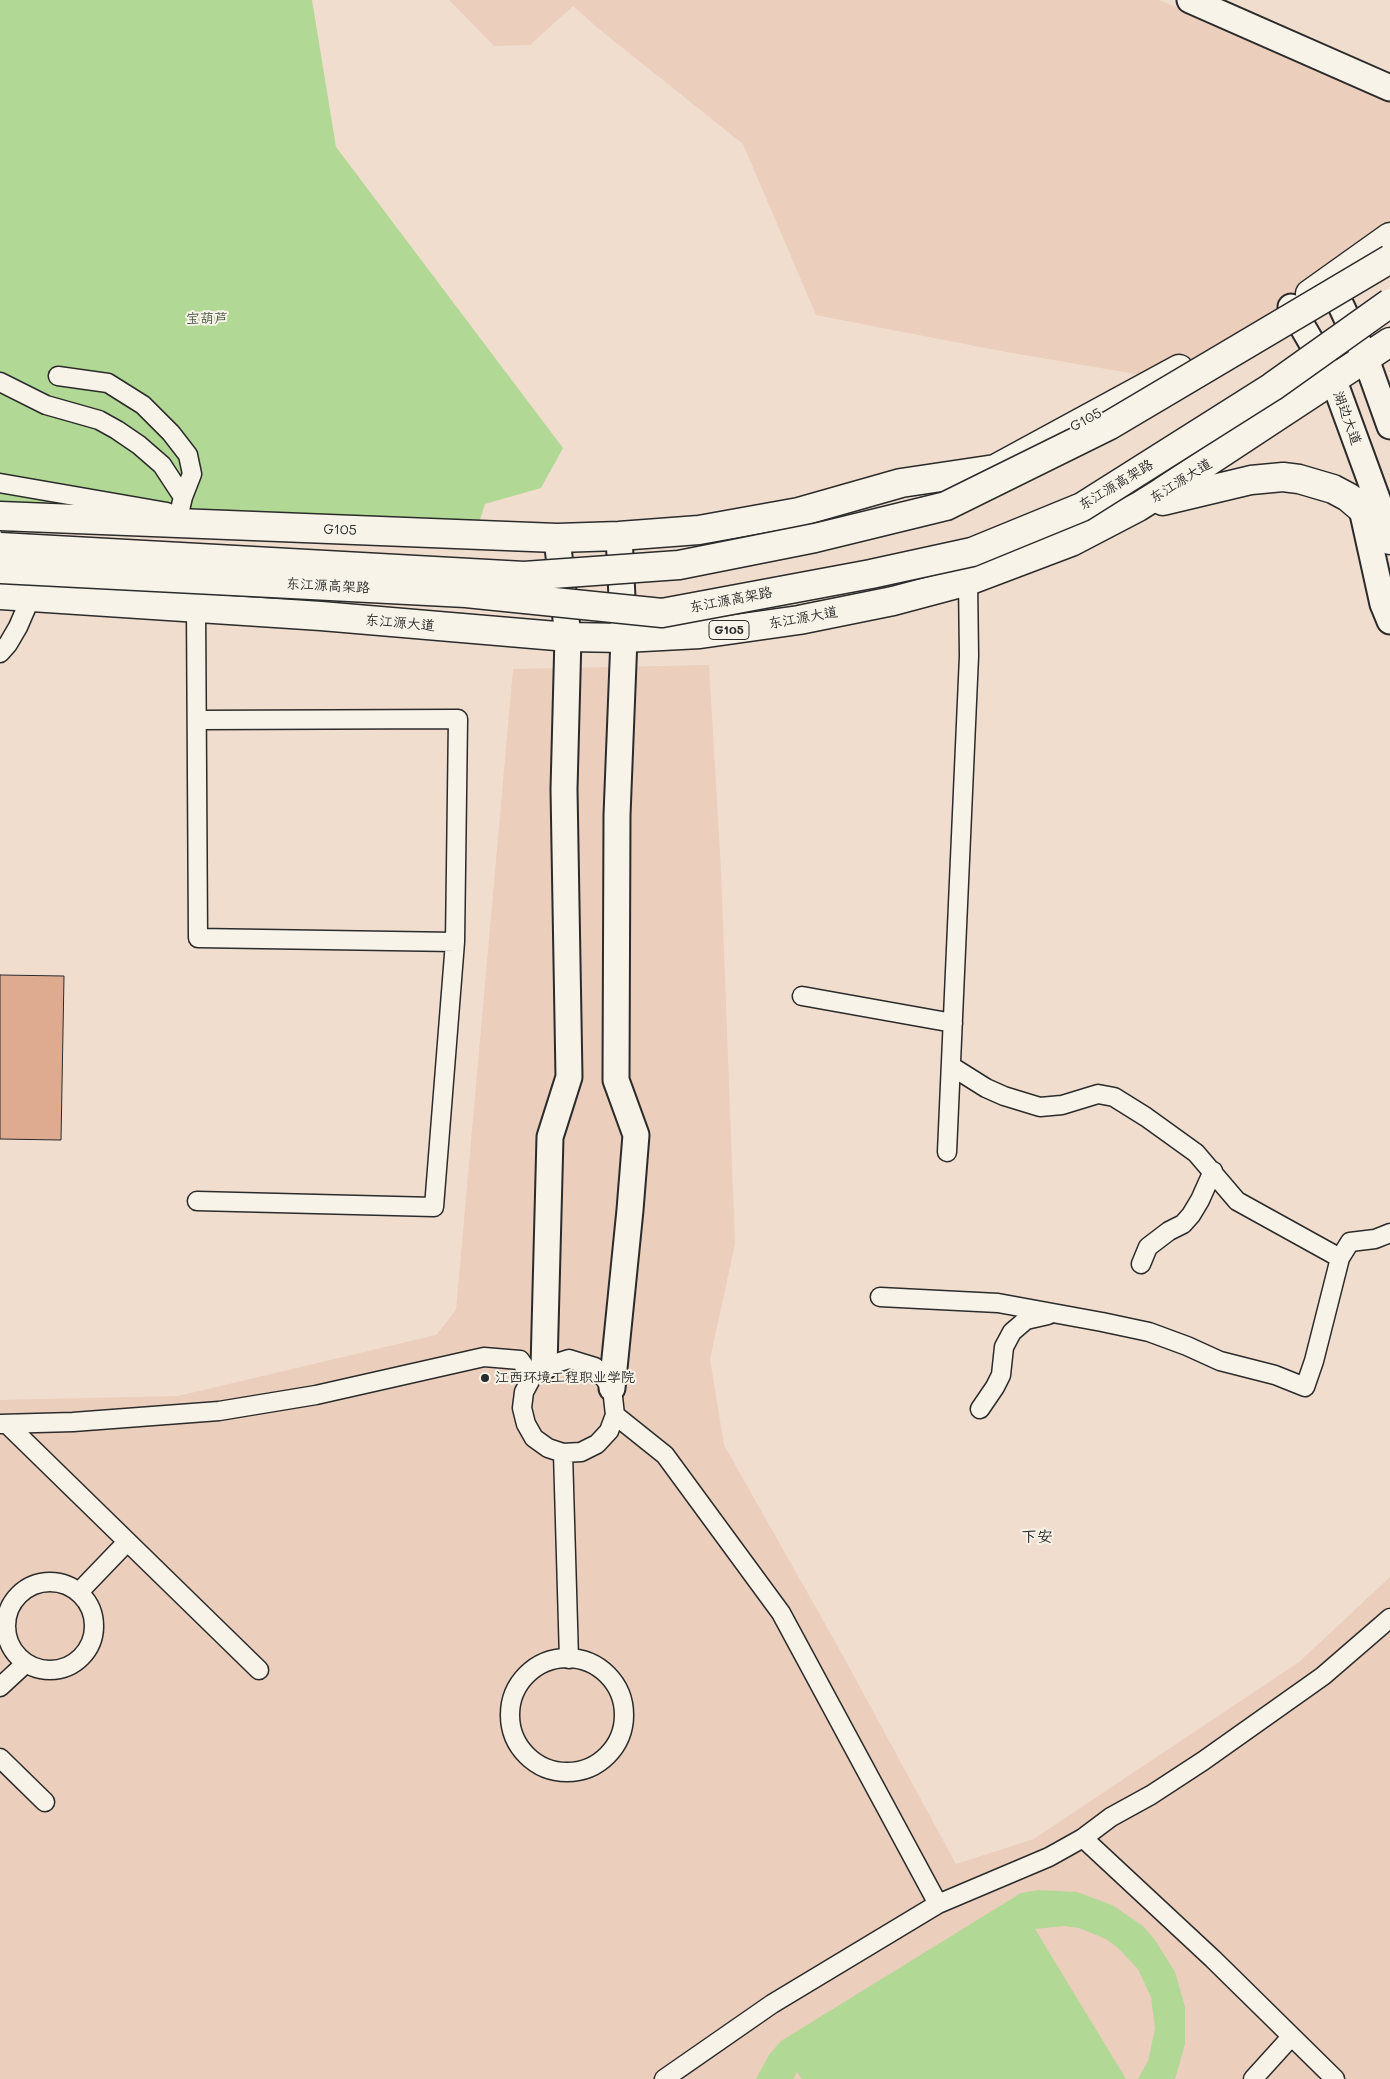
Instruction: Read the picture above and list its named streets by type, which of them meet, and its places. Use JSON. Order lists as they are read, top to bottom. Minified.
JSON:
{"streets":{"highway":["G105","东江源大道","东江源高架路"],"street":["湖边大道"]},"crossings":[["湖边大道","G105"],["湖边大道","东江源大道"]],"districts":["下安"],"parks":["宝葫芦"],"places":["江西环境工程职业学院"]}
